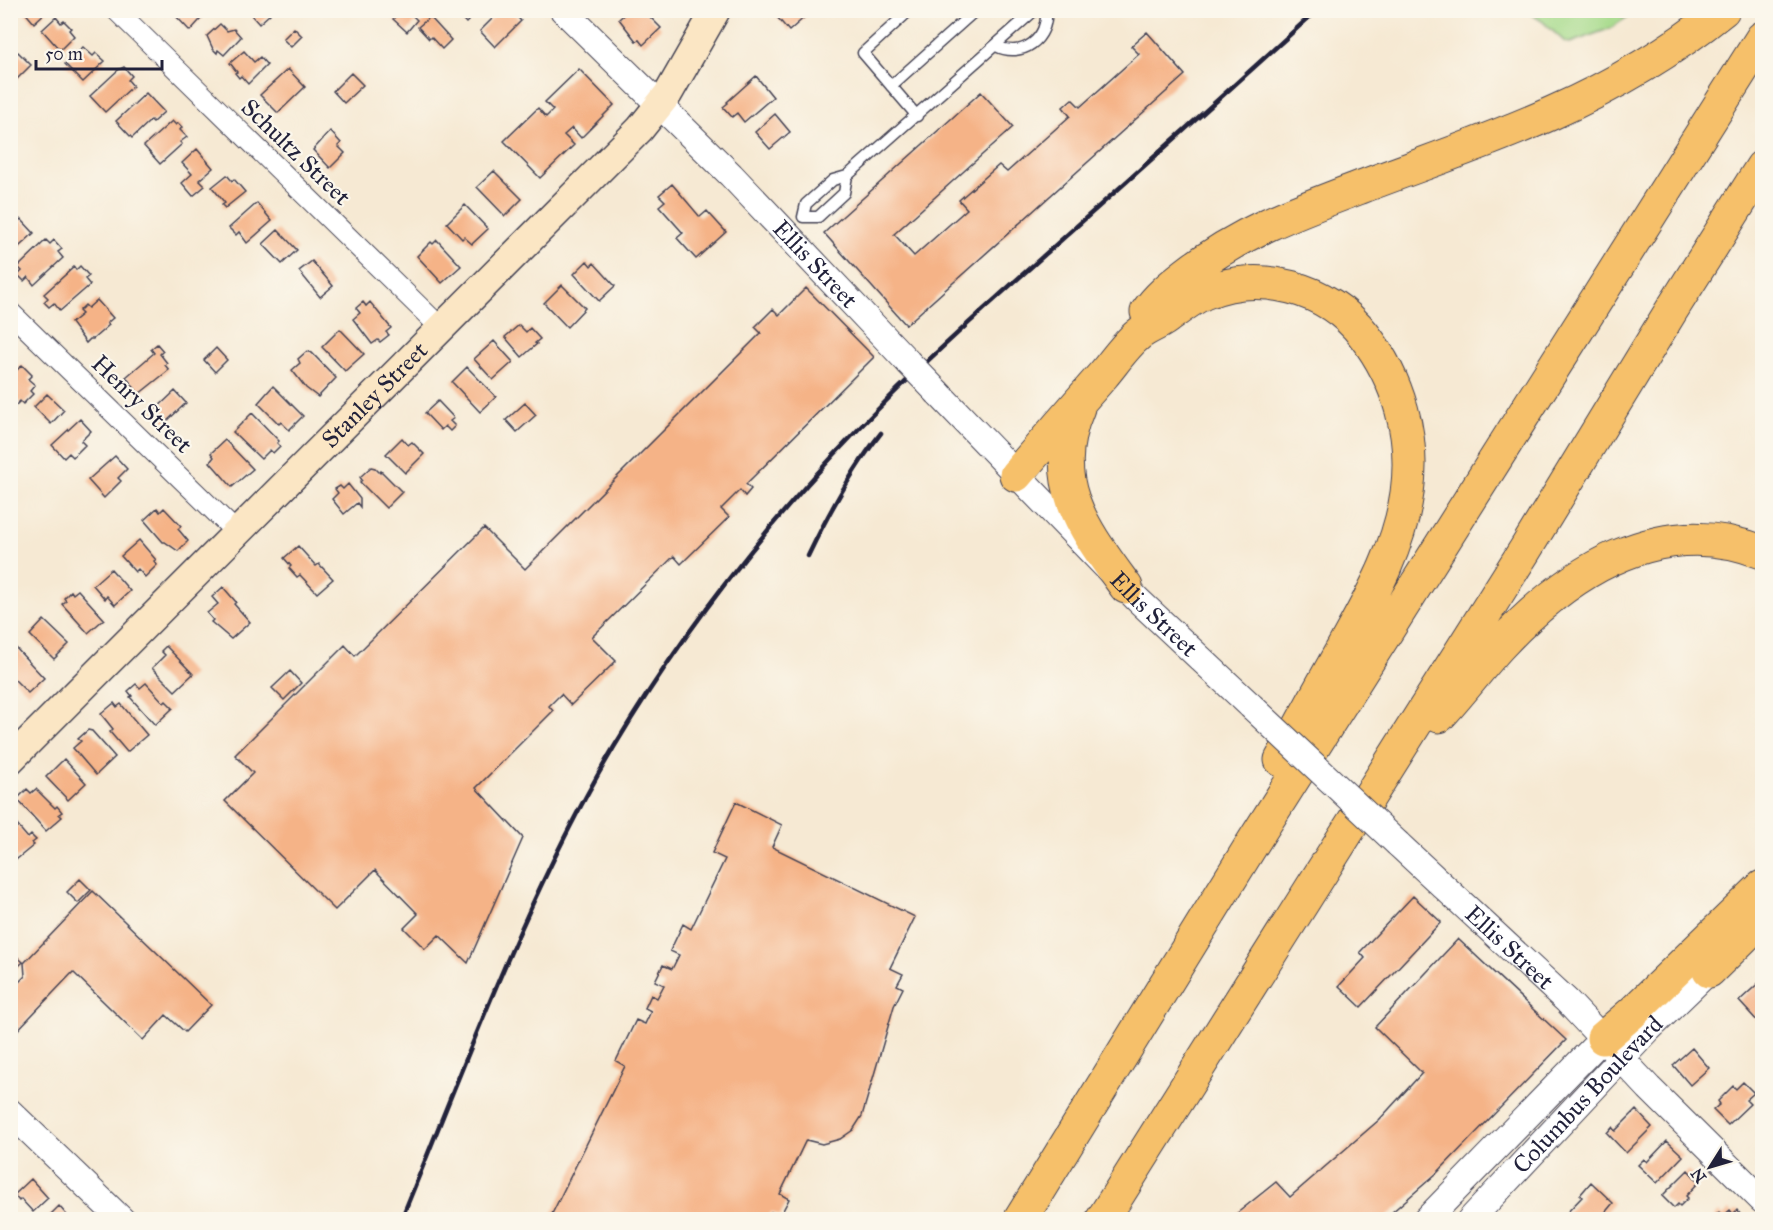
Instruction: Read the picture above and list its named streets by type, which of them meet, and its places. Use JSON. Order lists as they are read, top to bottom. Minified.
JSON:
{"streets":{"main road":["Stanley Street"],"street":["Schultz Street","Ellis Street","Henry Street","Columbus Boulevard"]},"crossings":[["Schultz Street","Stanley Street"],["Ellis Street","Stanley Street"],["Ellis Street","Columbus Boulevard"],["Stanley Street","Henry Street"]],"scale_bar":"50 m","north":"bottom left"}
